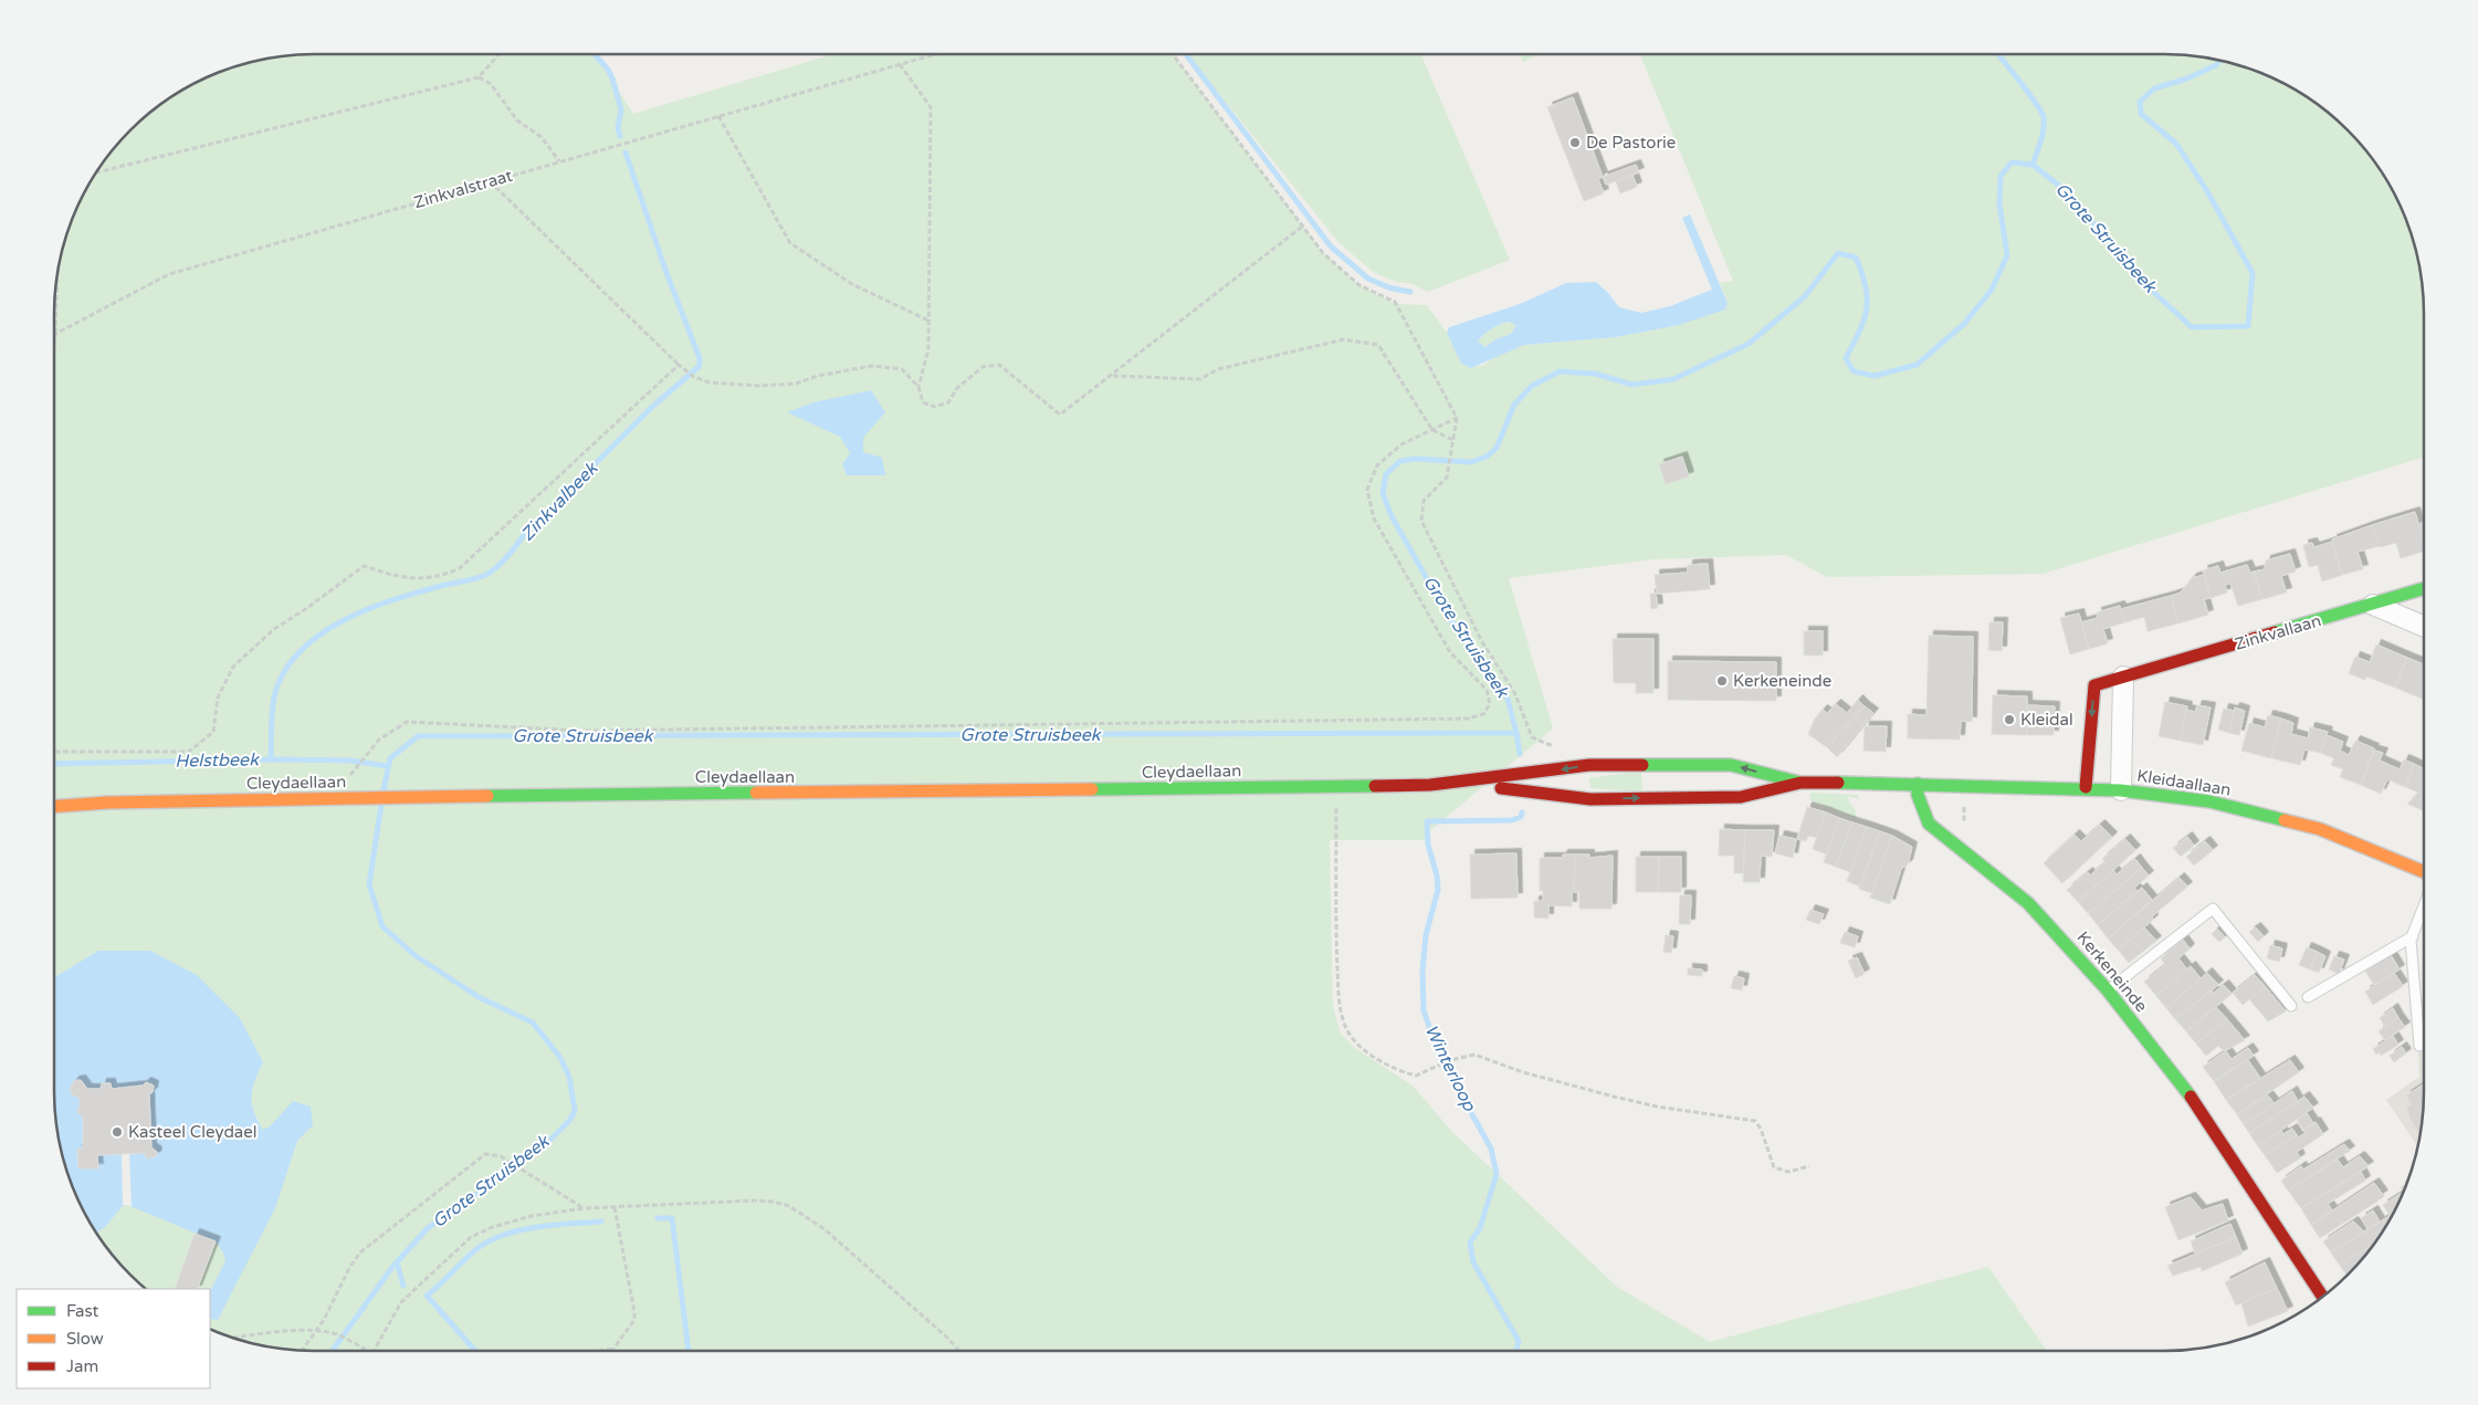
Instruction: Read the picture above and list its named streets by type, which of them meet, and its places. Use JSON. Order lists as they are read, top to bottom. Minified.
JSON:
{"streets":{"street":["Zinkvallaan","Cleydaellaan","Kleidaallaan","Kerkeneinde"],"path":["Zinkvalstraat"]},"crossings":[["Zinkvallaan","Kleidaallaan"],["Kleidaallaan","Kerkeneinde"]],"water":["Grote Struisbeek","Zinkvalbeek","Helstbeek","Winterloop"],"places":["De Pastorie","Kerkeneinde","Kleidal","Kasteel Cleydael"],"legend":["Fast","Slow","Jam"]}
